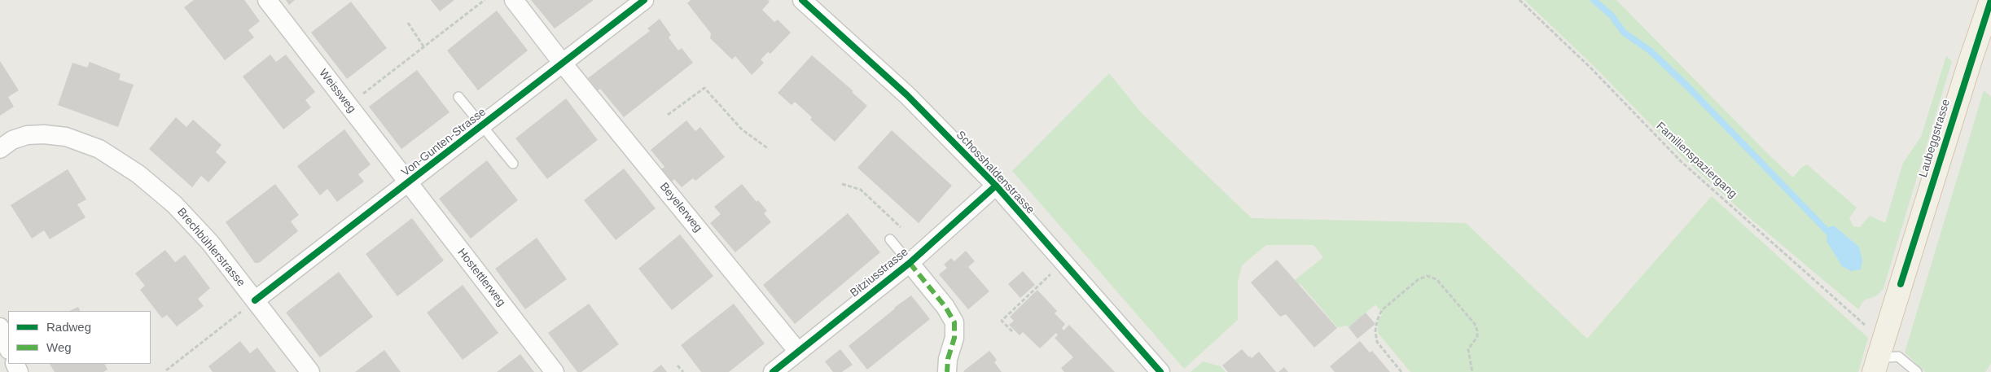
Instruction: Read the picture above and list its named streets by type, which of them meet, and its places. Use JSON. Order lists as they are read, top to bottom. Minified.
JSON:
{"streets":{"main road":["Laubeggstrasse"],"street":["Weissweg","Von-Gunten-Strasse","Schosshaldenstrasse","Beyelerweg","Brechbühlerstrasse","Bitziusstrasse","Hostettlerweg"],"path":["Familienspaziergang"]},"crossings":[["Weissweg","Von-Gunten-Strasse"],["Weissweg","Hostettlerweg"],["Von-Gunten-Strasse","Beyelerweg"],["Von-Gunten-Strasse","Brechbühlerstrasse"],["Von-Gunten-Strasse","Hostettlerweg"],["Schosshaldenstrasse","Bitziusstrasse"],["Beyelerweg","Bitziusstrasse"]],"legend":["Radweg","Weg"]}
